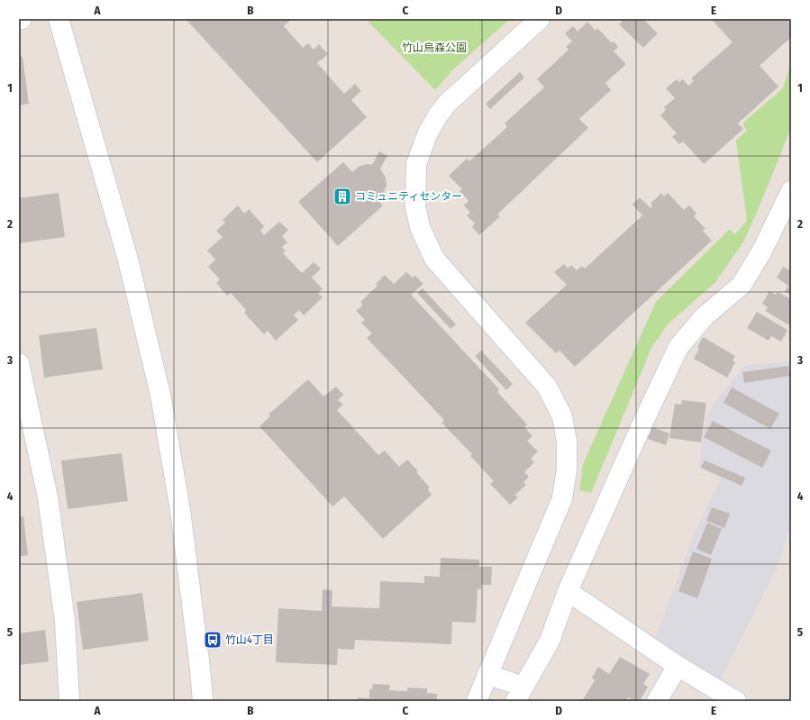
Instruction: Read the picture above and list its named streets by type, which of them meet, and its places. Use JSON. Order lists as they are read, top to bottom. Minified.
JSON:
{"parks":["竹山烏森公園"],"places":{"building":["コミュニティセンター"],"bus stop":["竹山4丁目"]},"grid":{"columns":["A","B","C","D","E"],"rows":["1","2","3","4","5"]}}
